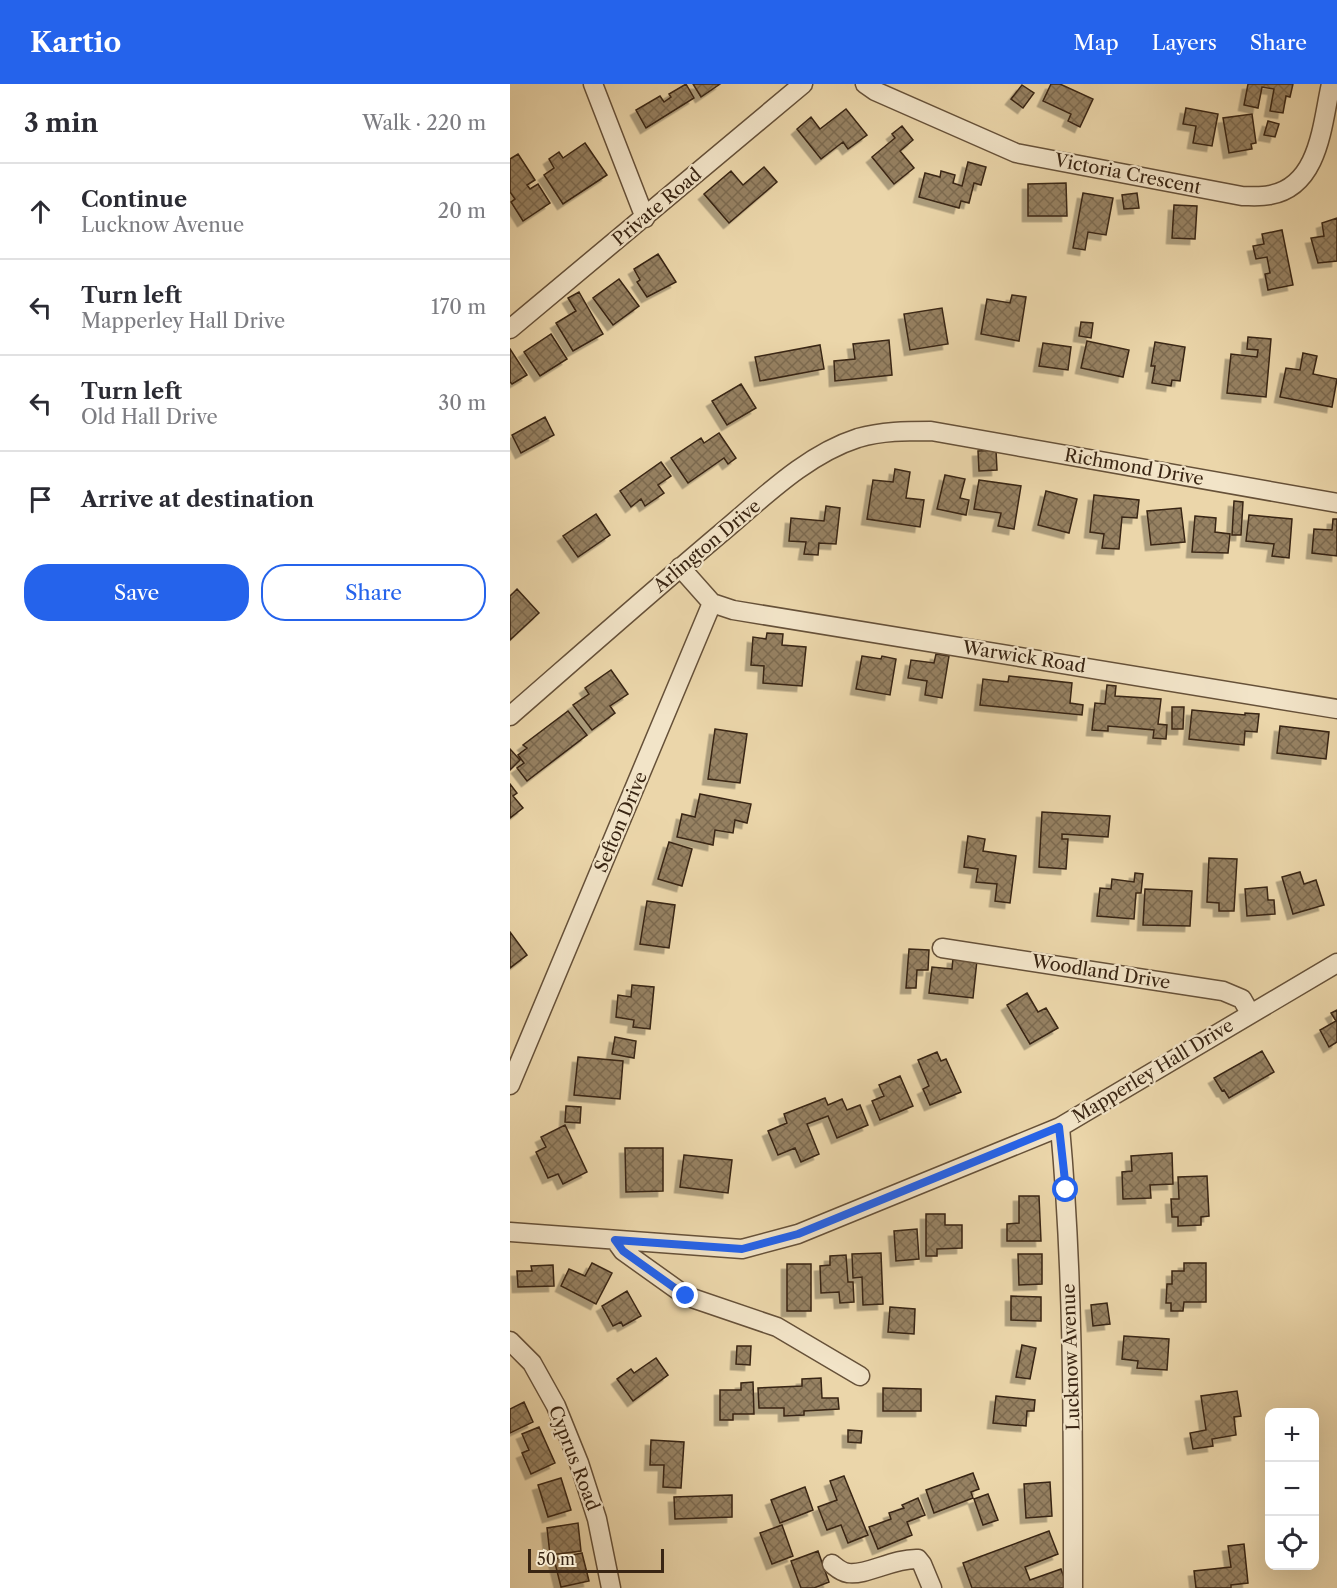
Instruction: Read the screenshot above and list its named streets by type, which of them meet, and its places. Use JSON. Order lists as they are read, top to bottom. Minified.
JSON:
{"streets":{"street":["Victoria Crescent","Private Road","Richmond Drive","Arlington Drive","Warwick Road","Sefton Drive","Woodland Drive","Mapperley Hall Drive","Lucknow Avenue","Cyprus Road"]},"crossings":[["Richmond Drive","Arlington Drive"],["Warwick Road","Sefton Drive"],["Woodland Drive","Mapperley Hall Drive"],["Mapperley Hall Drive","Lucknow Avenue"]],"scale_bar":"50 m","page":{"header":"Kartio","nav":["Map","Layers","Share"],"heading":["3 min","Walk · 220 m"],"list":[["Continue","Lucknow Avenue","20 m"],["Turn left","Mapperley Hall Drive","170 m"],["Turn left","Old Hall Drive","30 m"],"Arrive at destination"],"buttons":["Save","Share"],"map_buttons":["+","−"],"scale":"50 m"}}
